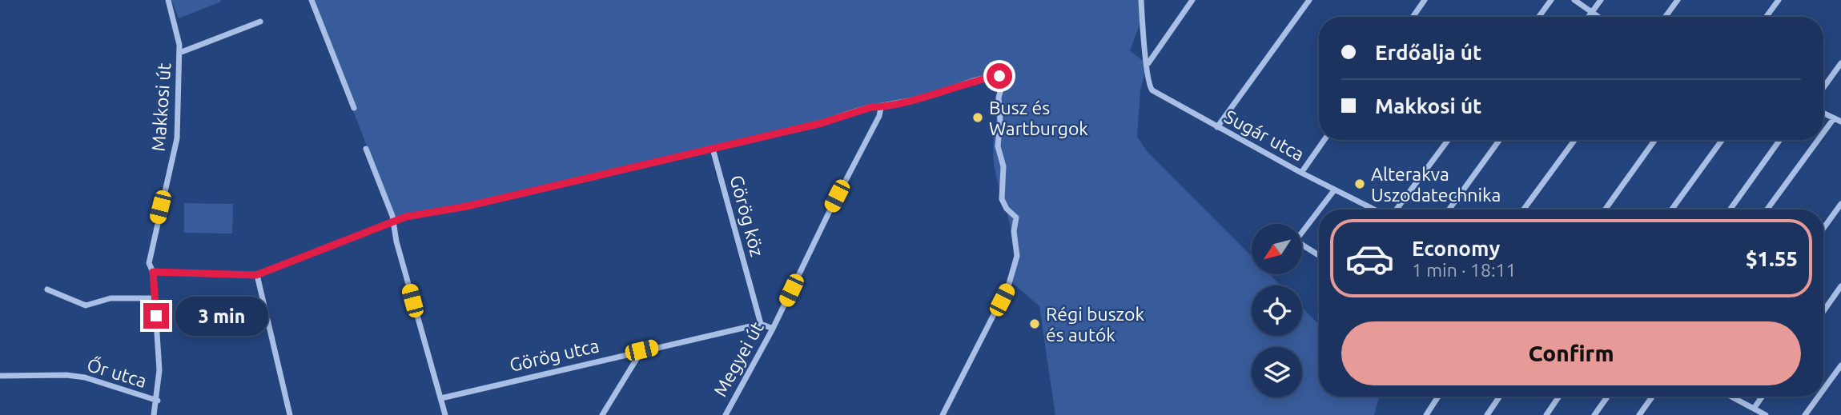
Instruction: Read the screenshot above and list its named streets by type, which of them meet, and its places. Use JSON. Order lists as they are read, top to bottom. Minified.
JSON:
{"streets":{"street":["Makkosi út","Sugár utca","Görög köz","Görög utca","Megyei út","Őr utca"]},"crossings":[["Makkosi út","Őr utca"],["Görög köz","Görög utca"]],"places":["Busz és Wartburgok","Alterakva Uszodatechnika","Régi buszok és autók"],"north":"bottom left","page":{"banner":["Erdőalja út","Makkosi út"],"list":[{"name":"Economy","note":"1 min · 18:11","value":"$1.55"}],"bubble":"3 min","buttons":"Confirm"}}
